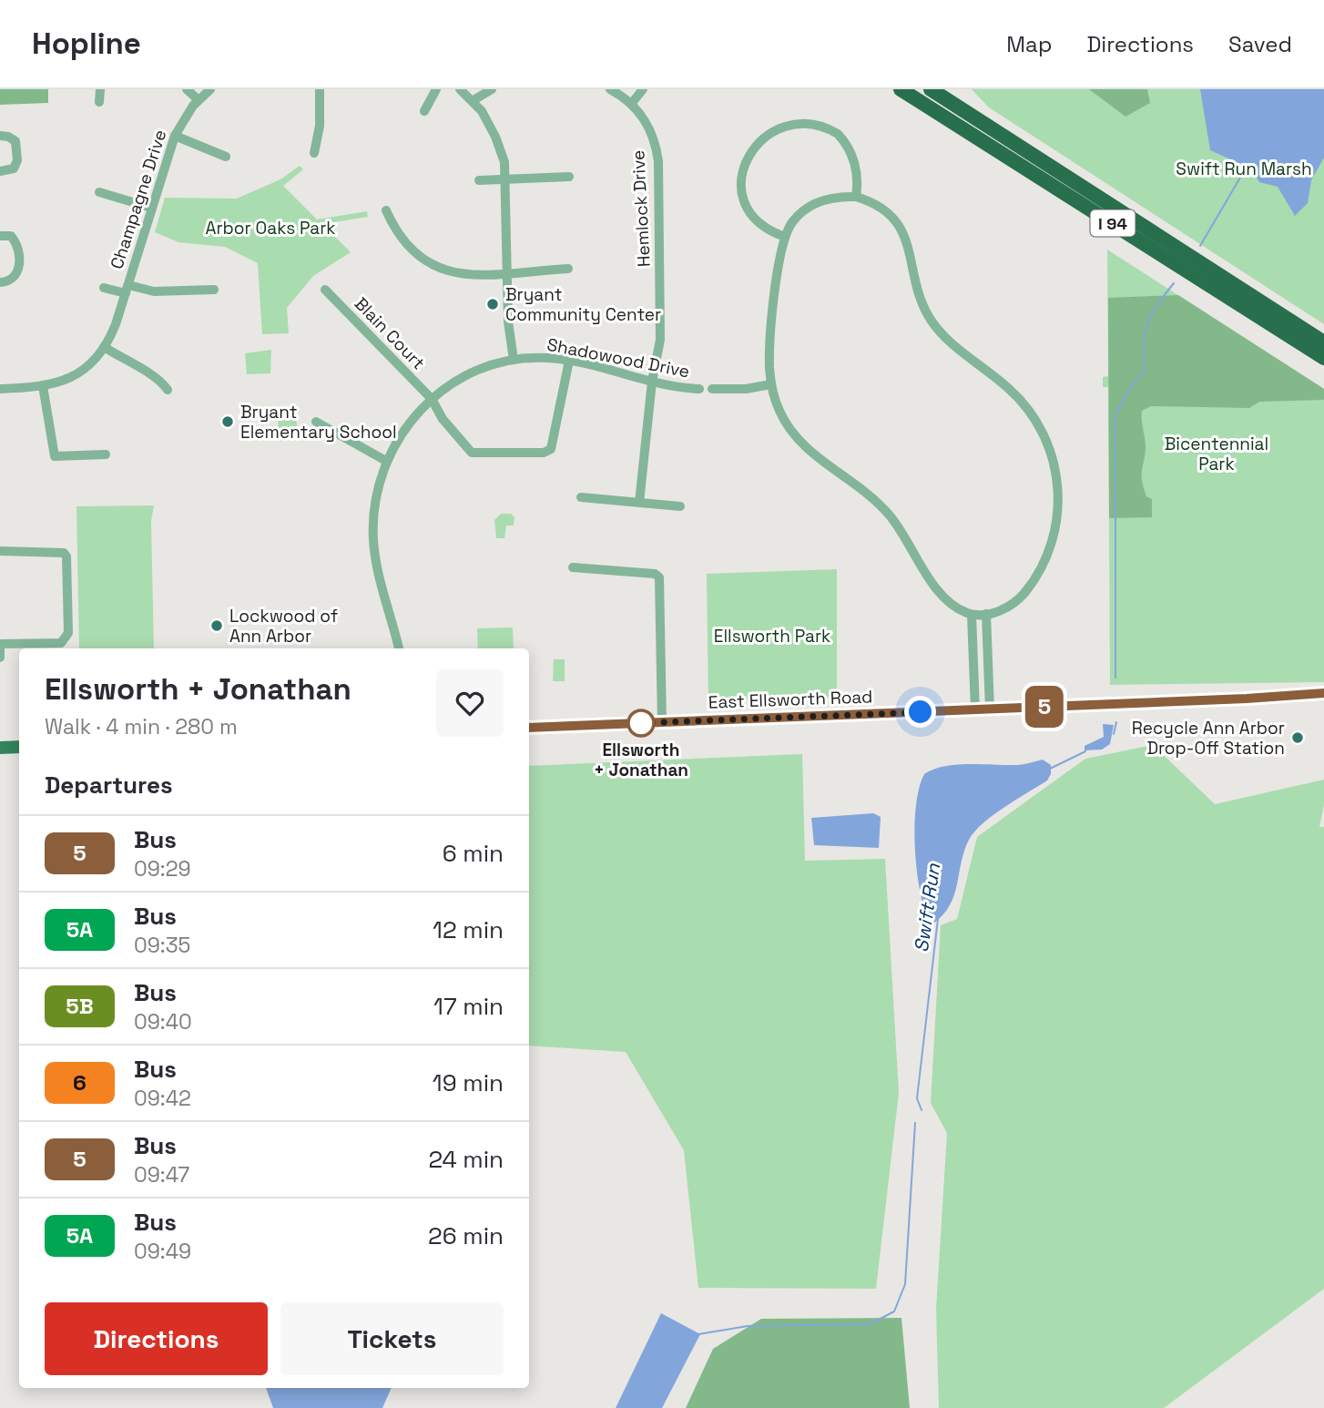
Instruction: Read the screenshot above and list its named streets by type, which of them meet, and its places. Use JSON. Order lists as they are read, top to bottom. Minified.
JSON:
{"streets":{"highway":["I 94"],"main road":["East Ellsworth Road"],"street":["Champagne Drive","Hemlock Drive","Blain Court","Shadowood Drive"]},"crossings":[["Hemlock Drive","Shadowood Drive"],["Blain Court","Shadowood Drive"]],"water":["Swift Run"],"parks":["Swift Run Marsh","Arbor Oaks Park","Bicentennial Park","Ellsworth Park"],"places":["Bryant Community Center","Bryant Elementary School","Lockwood of Ann Arbor","Ellsworth + Jonathan","Recycle Ann Arbor Drop-Off Station"],"lines":["bus line 5"],"page":{"header":"Hopline","nav":["Map","Directions","Saved"],"on_map":"5","heading":[["Ellsworth + Jonathan","Walk · 4 min · 280 m"],"Departures"],"list":[{"mark":"5","name":"Bus","note":"09:29","value":"6 min"},{"mark":"5A","name":"Bus","note":"09:35","value":"12 min"},{"mark":"5B","name":"Bus","note":"09:40","value":"17 min"},{"mark":"6","name":"Bus","note":"09:42","value":"19 min"},{"mark":"5","name":"Bus","note":"09:47","value":"24 min"},{"mark":"5A","name":"Bus","note":"09:49","value":"26 min"}],"buttons":["Directions","Tickets"]}}
